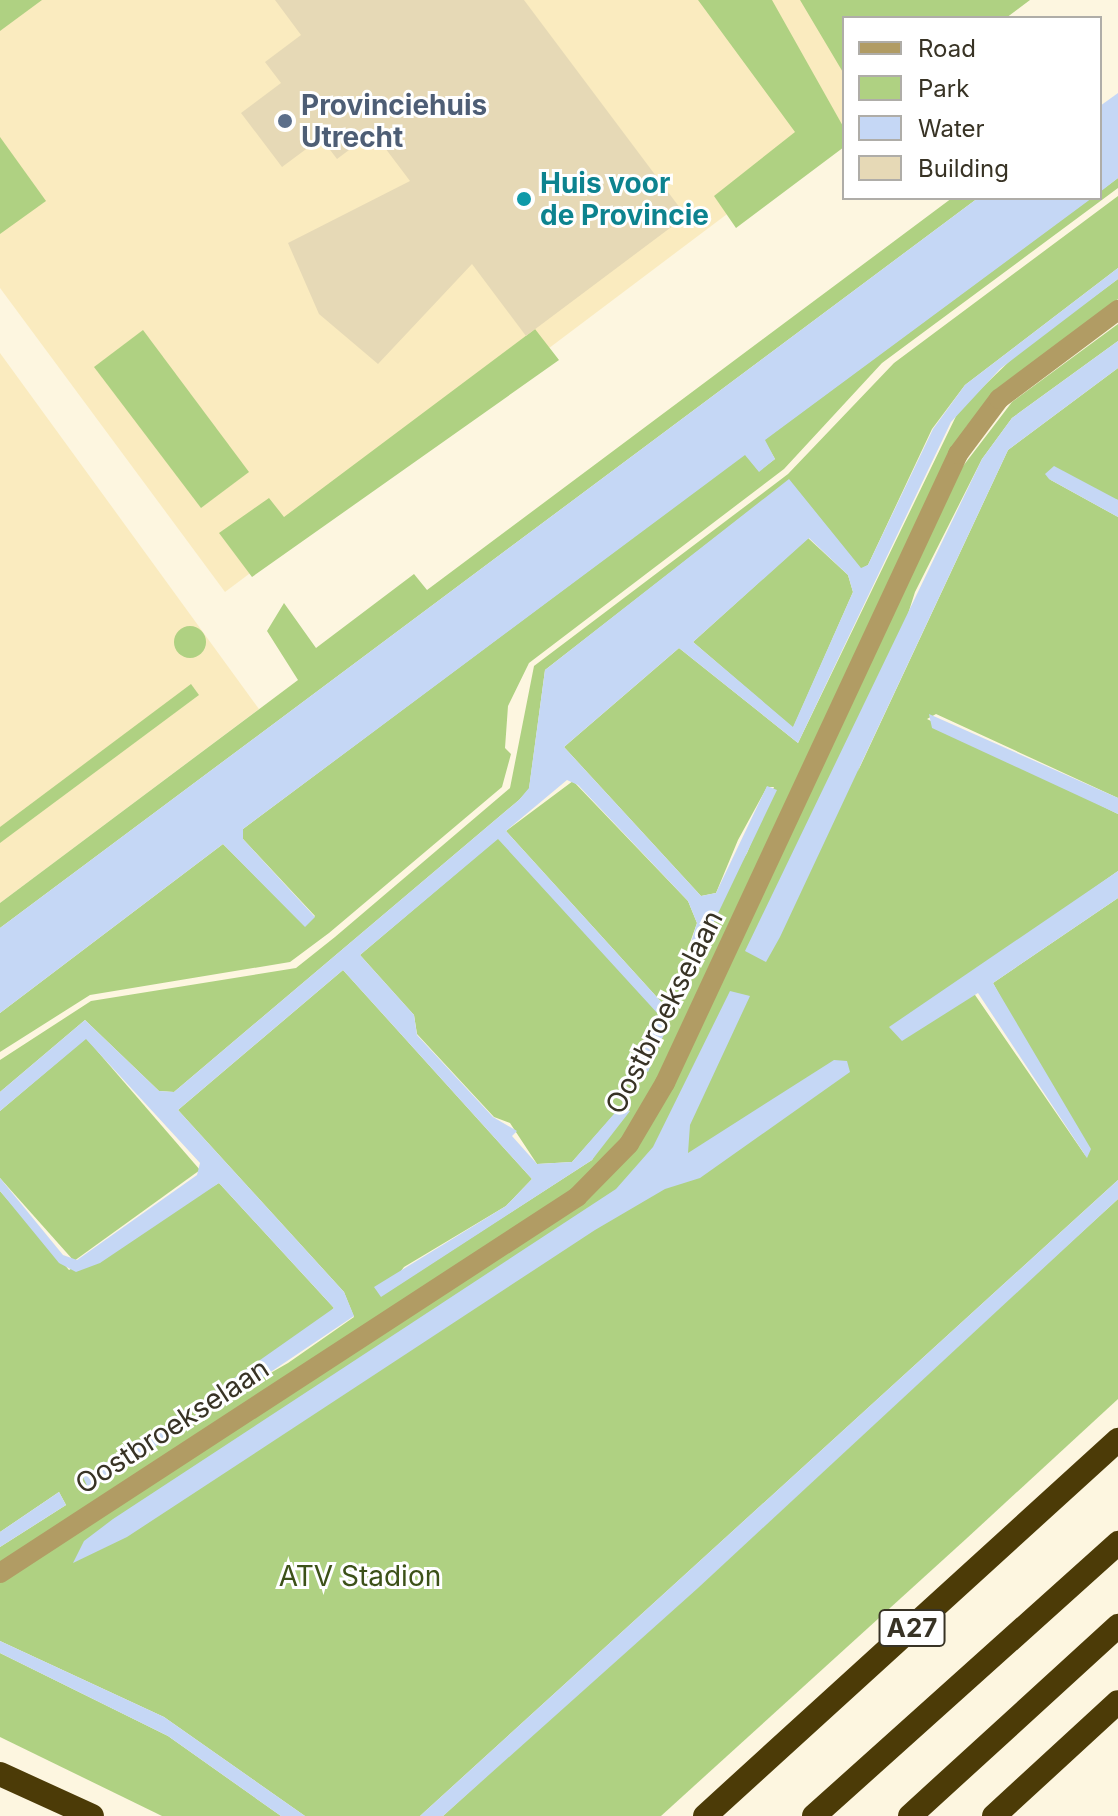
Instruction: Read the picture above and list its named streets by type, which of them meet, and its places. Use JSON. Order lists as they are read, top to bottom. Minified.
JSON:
{"streets":{"highway":["A27"],"street":["Oostbroekselaan"]},"parks":["ATV Stadion"],"places":["Provinciehuis Utrecht","Huis voor de Provincie"],"legend":["Road","Park","Water","Building"]}
